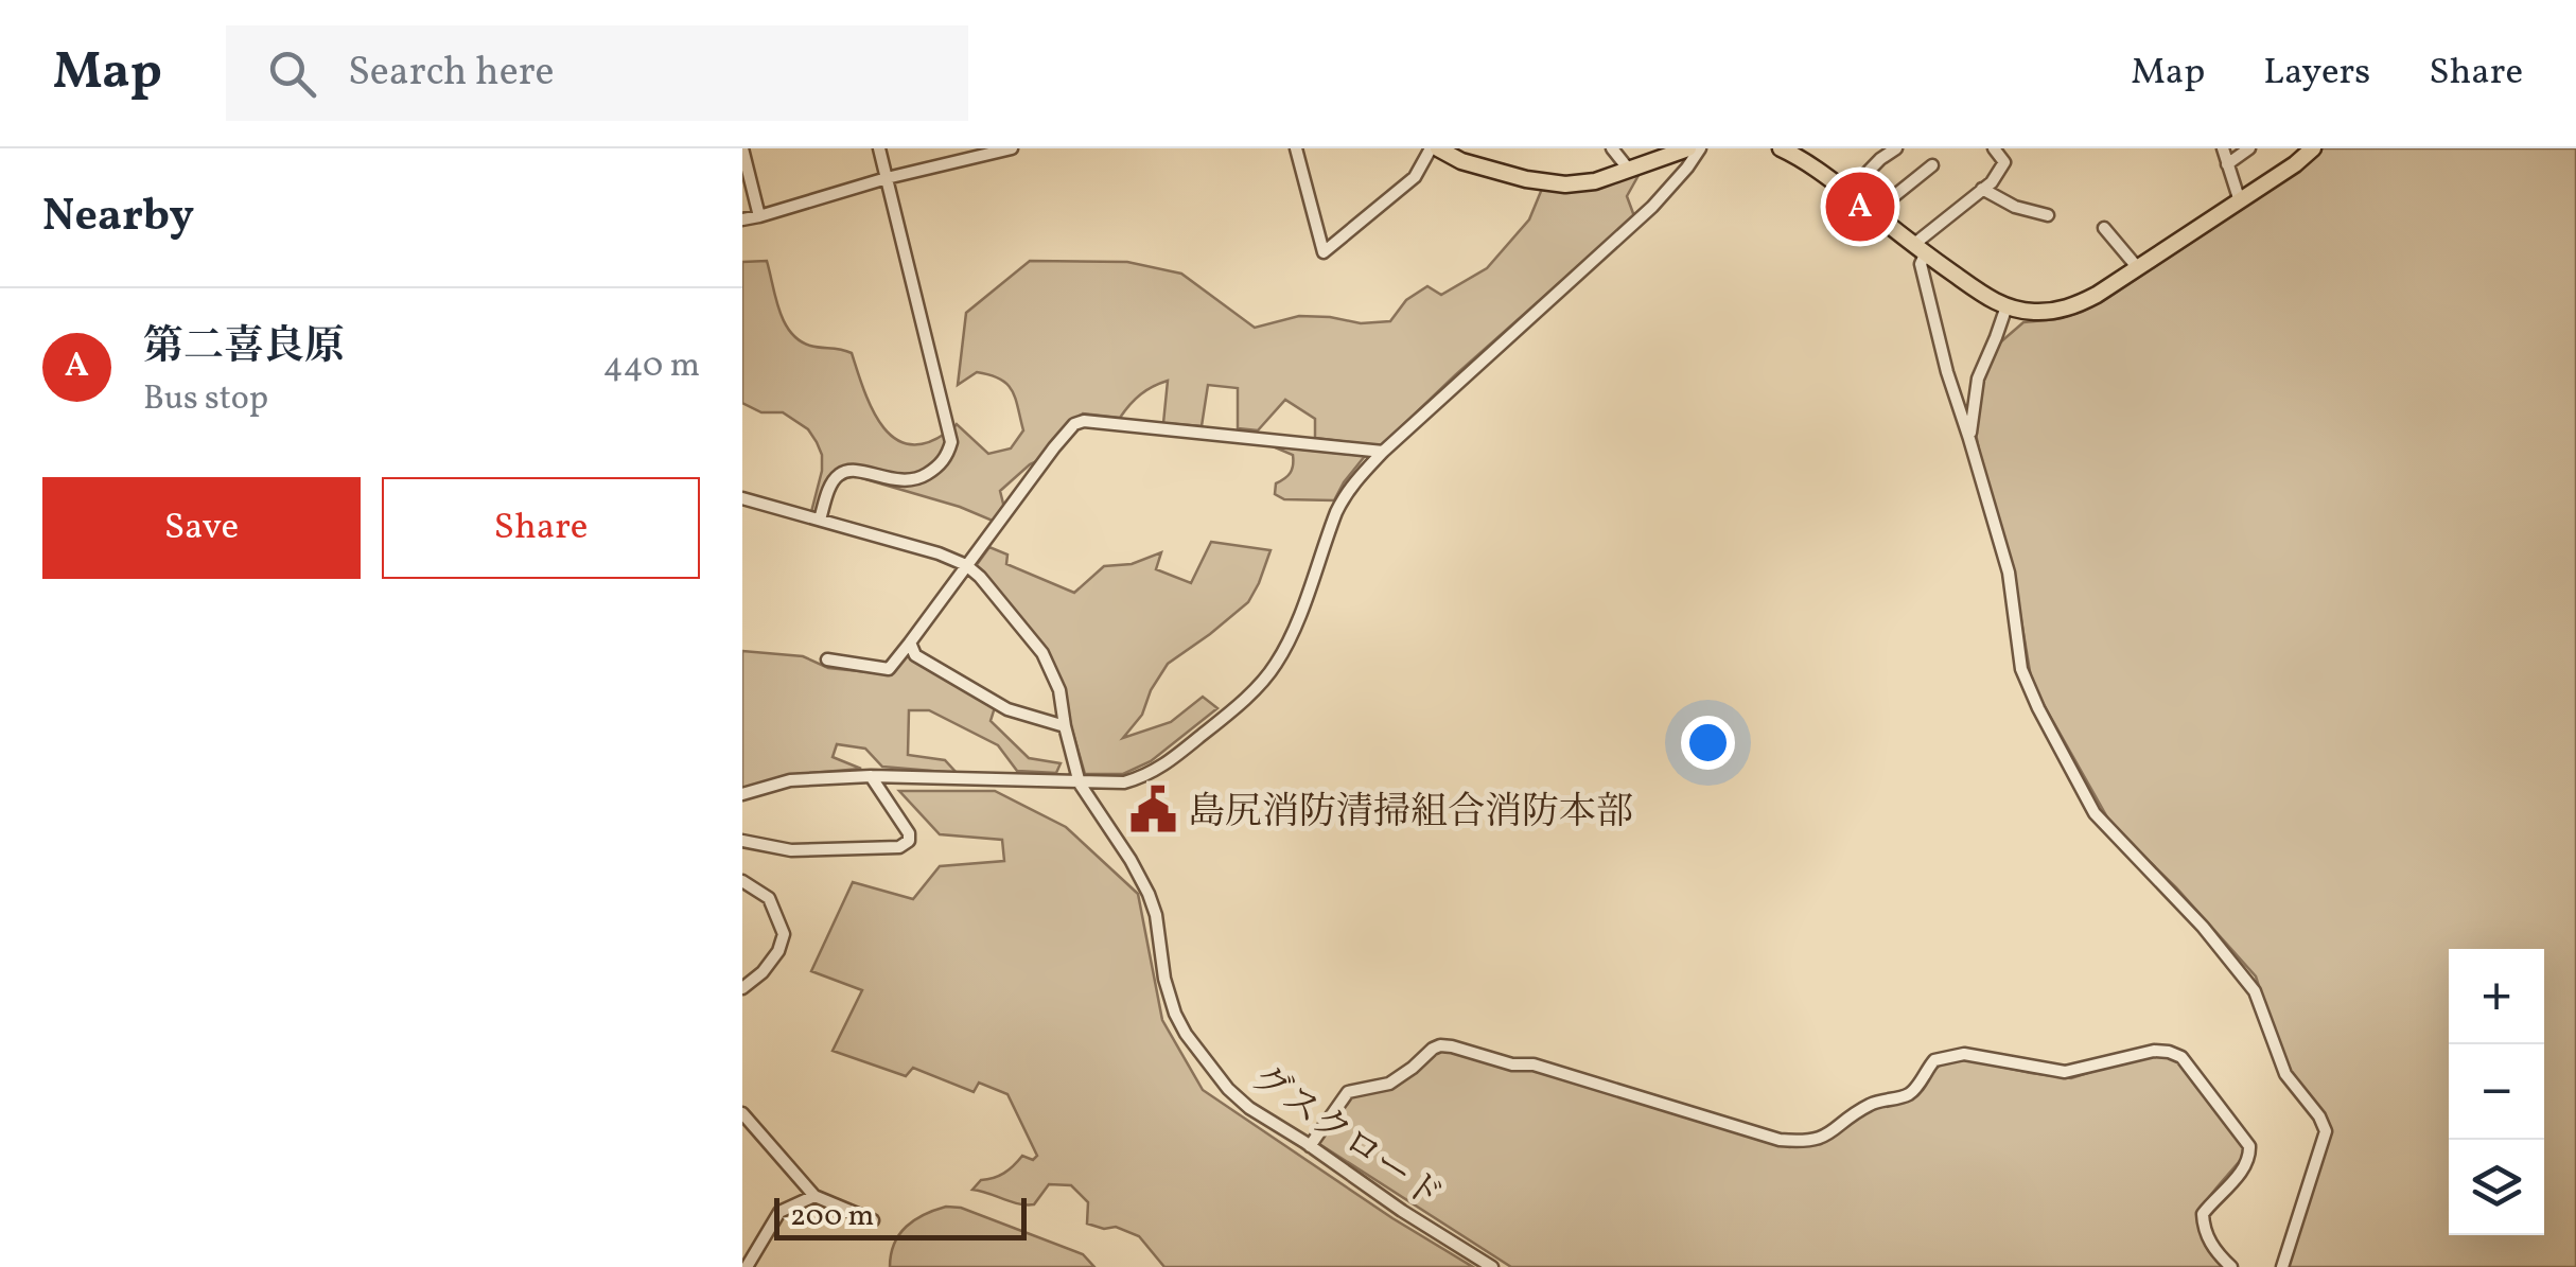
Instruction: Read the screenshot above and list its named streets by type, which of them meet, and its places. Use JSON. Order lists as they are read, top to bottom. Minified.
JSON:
{"streets":{"street":["グスクロード"]},"places":{"public building":["島尻消防清掃組合消防本部"]},"scale_bar":"200 m","page":{"header":"Map","search":"Search here","nav":["Map","Layers","Share"],"heading":"Nearby","pins":"A","list":[{"mark":"A","name":"第二喜良原","note":"Bus stop","value":"440 m"}],"buttons":["Save","Share"],"map_buttons":["+","−"],"scale":"200 m"}}
